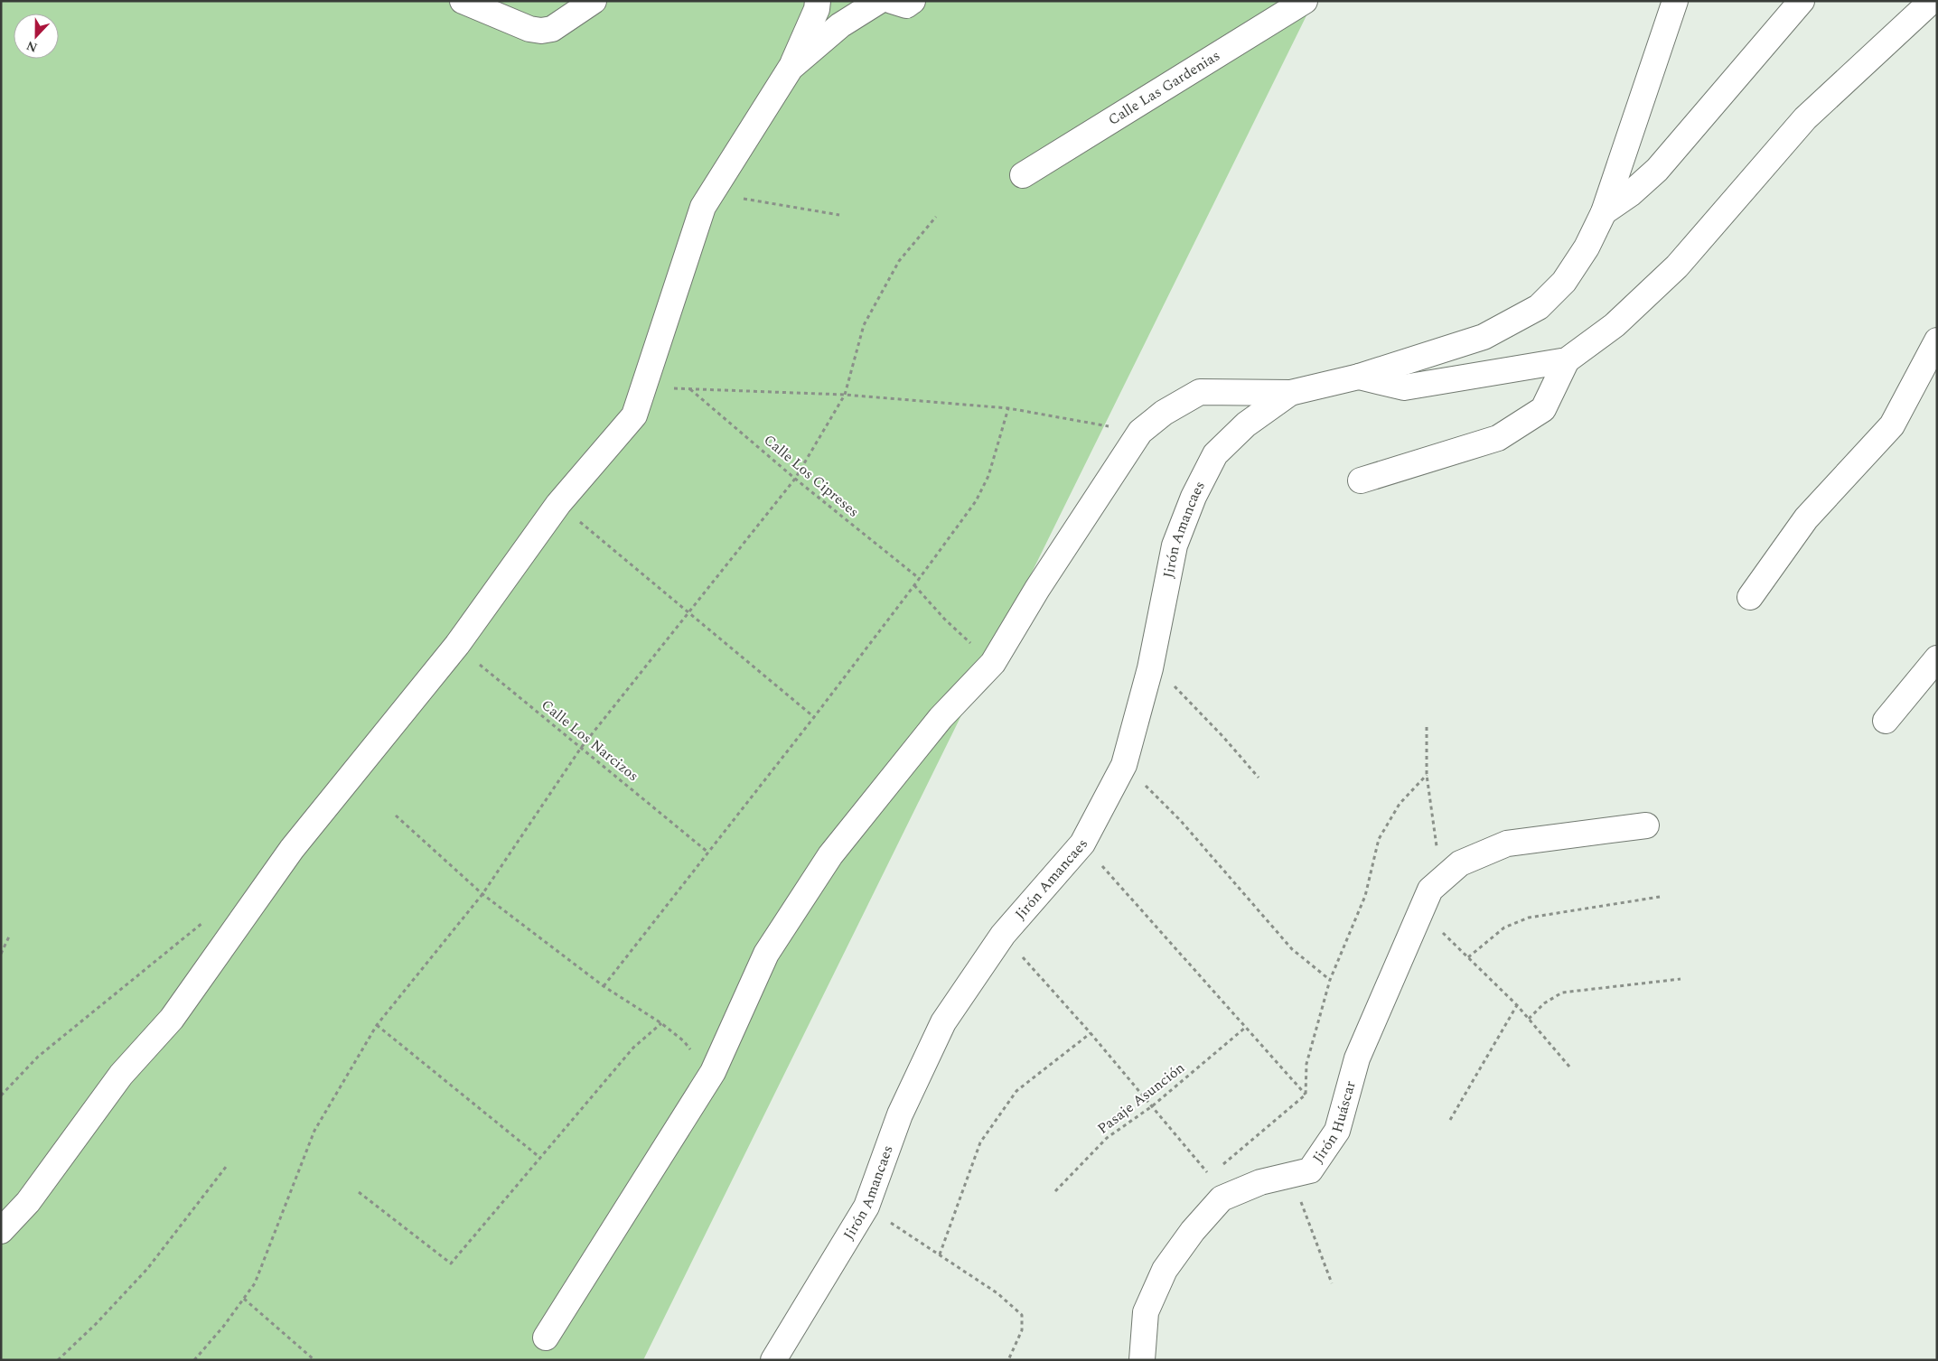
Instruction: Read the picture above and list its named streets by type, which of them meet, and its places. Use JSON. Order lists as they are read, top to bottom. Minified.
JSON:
{"streets":{"street":["Calle Las Gardenias","Jirón Amancaes","Jirón Huáscar"],"path":["Calle Los Cipreses","Calle Los Narcizos","Pasaje Asunción"]},"north":"bottom"}
